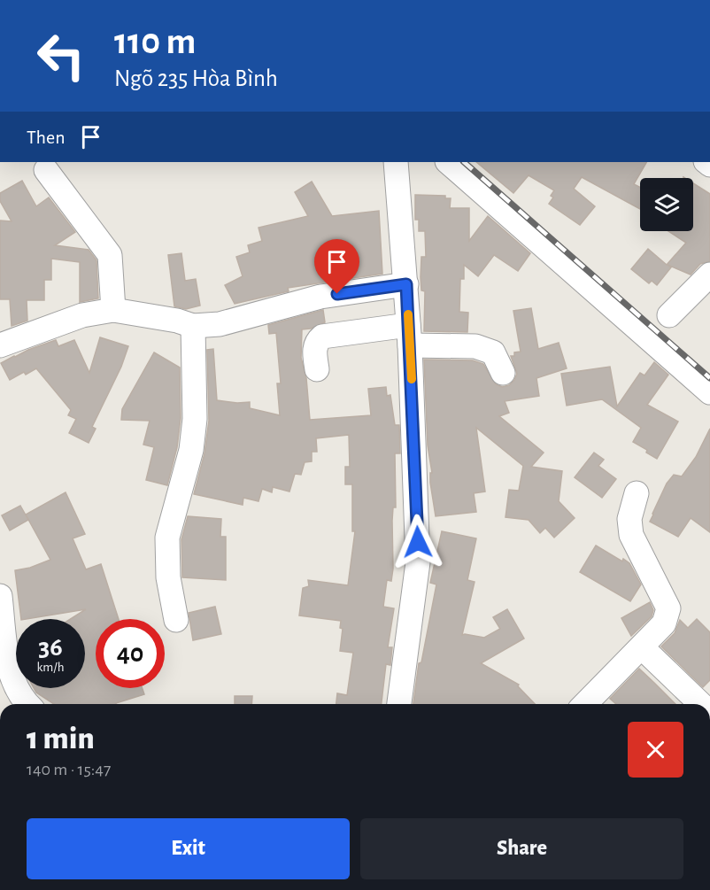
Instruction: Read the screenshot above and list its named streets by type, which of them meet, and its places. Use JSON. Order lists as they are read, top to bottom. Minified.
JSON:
{"page":{"turn":["110 m","Ngõ 235 Hòa Bình"],"then":"Then","speed":"36 km/h","limit":"40","heading":["1 min","140 m · 15:47"],"buttons":["Exit","Share"]}}
